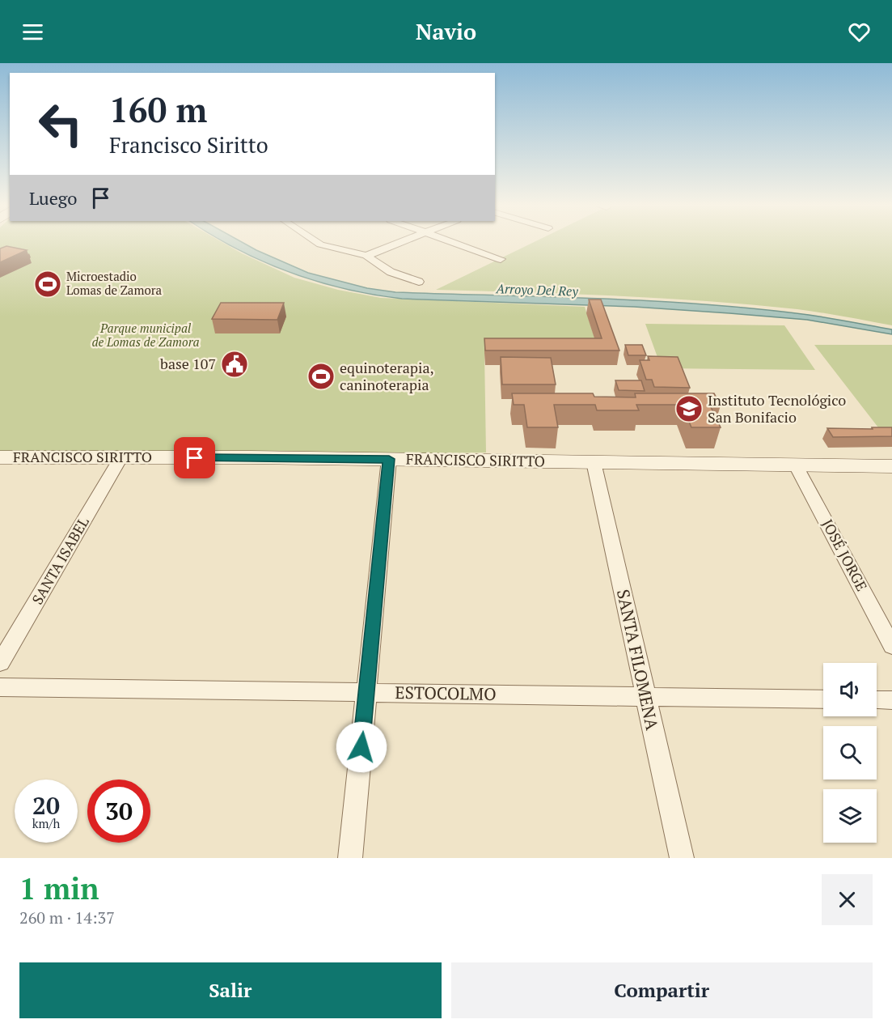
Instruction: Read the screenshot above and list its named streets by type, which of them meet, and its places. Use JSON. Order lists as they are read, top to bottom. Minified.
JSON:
{"streets":{"street":["FRANCISCO SIRITTO","JOSÉ JORGE","SANTA ISABEL","SANTA FILOMENA","ESTOCOLMO"]},"crossings":[["FRANCISCO SIRITTO","JOSÉ JORGE"],["FRANCISCO SIRITTO","SANTA ISABEL"],["FRANCISCO SIRITTO","SANTA FILOMENA"],["SANTA FILOMENA","ESTOCOLMO"]],"water":["Arroyo Del Rey"],"parks":["Parque municipal de Lomas de Zamora"],"places":{"sports":["Microestadio Lomas de Zamora","equinoterapia, caninoterapia"],"public building":["base 107"],"school or university":["Instituto Tecnológico San Bonifacio"]},"page":{"header":"Navio","turn":["160 m","Francisco Siritto"],"then":"Luego","speed":"20 km/h","limit":"30","heading":["1 min","260 m · 14:37"],"buttons":["Salir","Compartir"]}}
